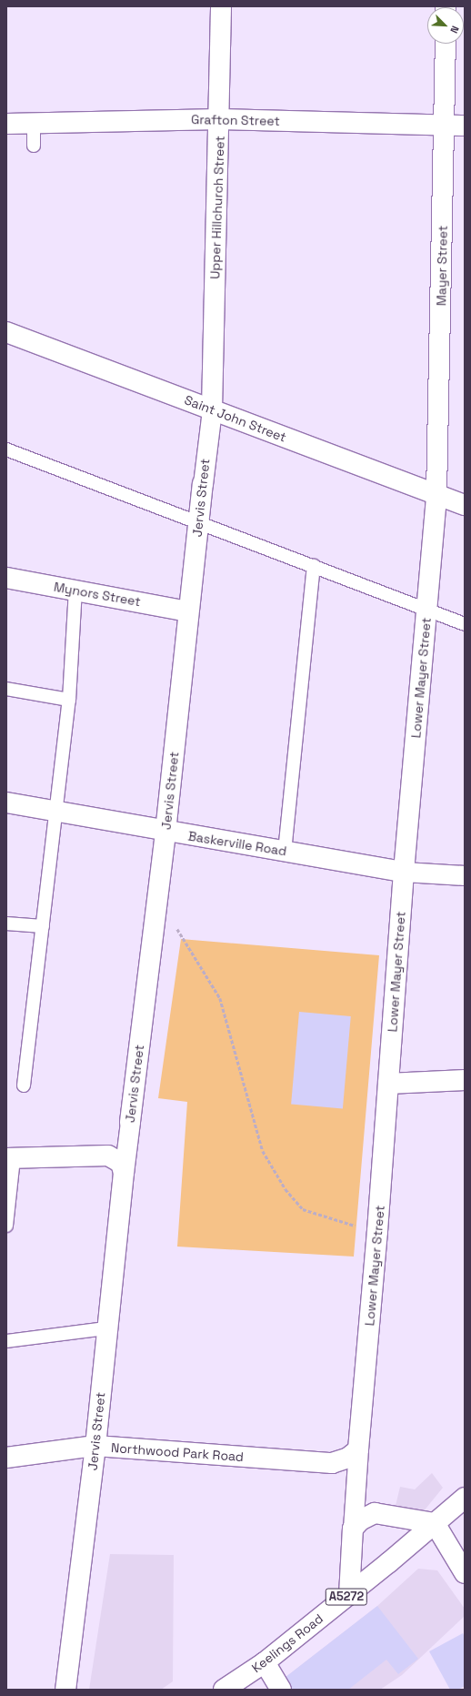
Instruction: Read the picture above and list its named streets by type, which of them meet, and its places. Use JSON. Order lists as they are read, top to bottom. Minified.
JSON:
{"streets":{"street":["Grafton Street","Upper Hillchurch Street","Mayer Street","Saint John Street","Jervis Street","Mynors Street","Lower Mayer Street","Baskerville Road","Northwood Park Road","A5272","Keelings Road"]},"crossings":[["Grafton Street","Upper Hillchurch Street"],["Grafton Street","Mayer Street"],["Upper Hillchurch Street","Saint John Street"],["Upper Hillchurch Street","Jervis Street"],["Mayer Street","Saint John Street"],["Mayer Street","Lower Mayer Street"],["Saint John Street","Jervis Street"],["Saint John Street","Lower Mayer Street"],["Jervis Street","Mynors Street"],["Jervis Street","Baskerville Road"],["Jervis Street","Northwood Park Road"],["Lower Mayer Street","Baskerville Road"],["Lower Mayer Street","Northwood Park Road"]],"north":"bottom right"}
